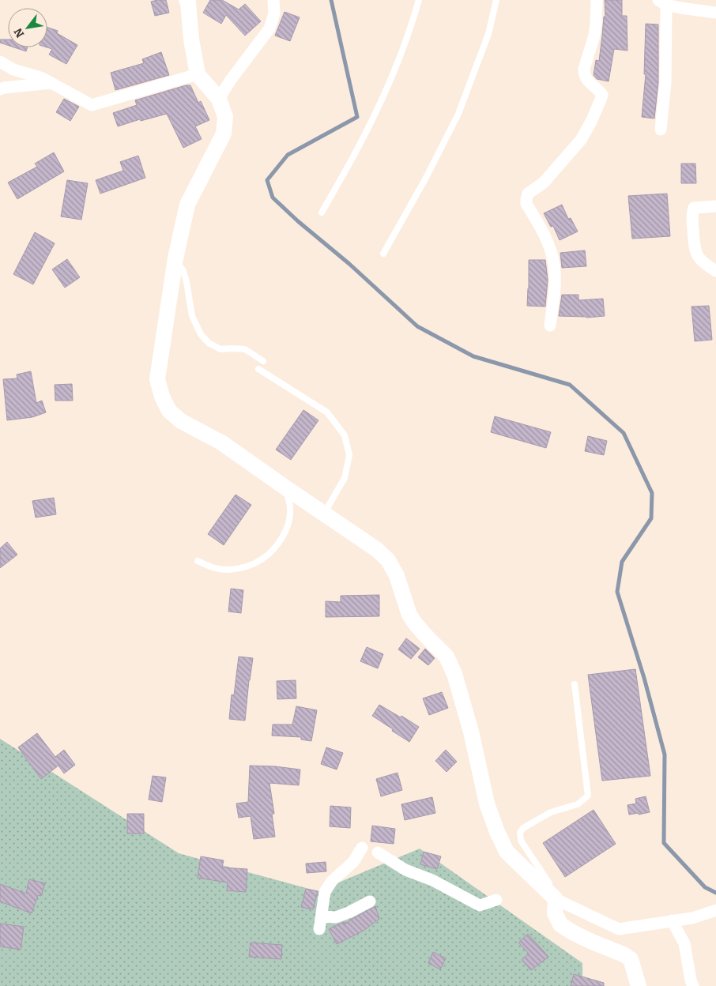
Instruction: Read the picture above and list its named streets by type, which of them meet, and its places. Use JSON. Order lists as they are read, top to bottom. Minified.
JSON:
{"north":"bottom left"}
